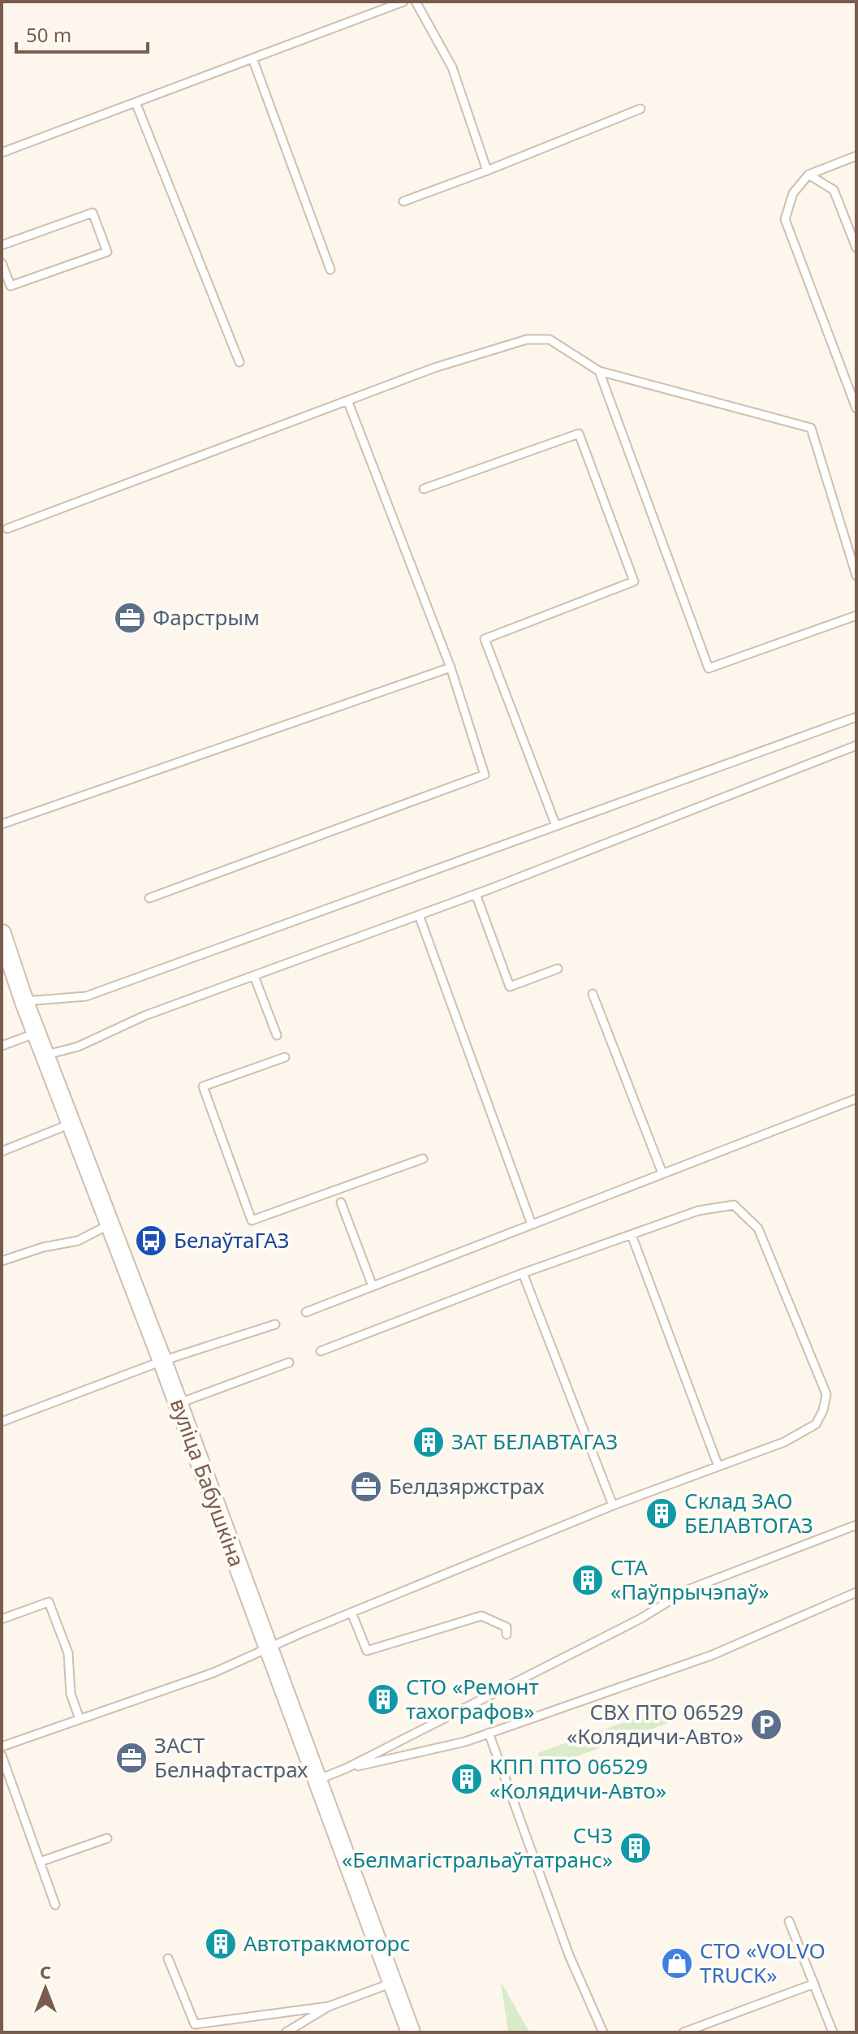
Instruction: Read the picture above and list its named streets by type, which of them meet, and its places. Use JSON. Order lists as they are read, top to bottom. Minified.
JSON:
{"streets":{"street":["вуліца Бабушкіна"]},"places":{"office":["Фарстрым","Белдзяржстрах","ЗАСТ Белнафтастрах"],"bus stop":["БелаўтаГАЗ"],"building":["ЗАТ БЕЛАВТАГАЗ","Склад ЗАО БЕЛАВТОГАЗ","СТА «Паўпрычэпаў»","СТО «Ремонт тахографов»","КПП ПТО 06529 «Колядичи-Авто»","СЧЗ «Белмагістральаўтатранс»","Автотракмоторс"],"parking":["СВХ ПТО 06529 «Колядичи-Авто»"],"shop":["СТО «VOLVO TRUCK»"]},"scale_bar":"50 m","north":"top"}
